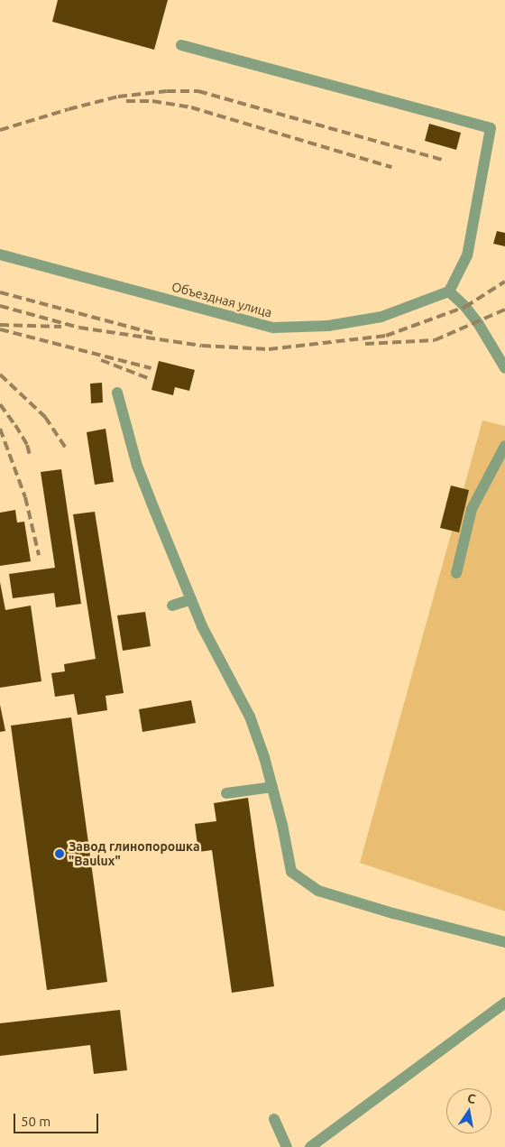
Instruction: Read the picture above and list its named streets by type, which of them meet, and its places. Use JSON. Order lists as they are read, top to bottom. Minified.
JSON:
{"streets":{"street":["Объездная улица"]},"places":["Завод глинопорошка \"Baulux\""],"scale_bar":"50 m","north":"top"}
